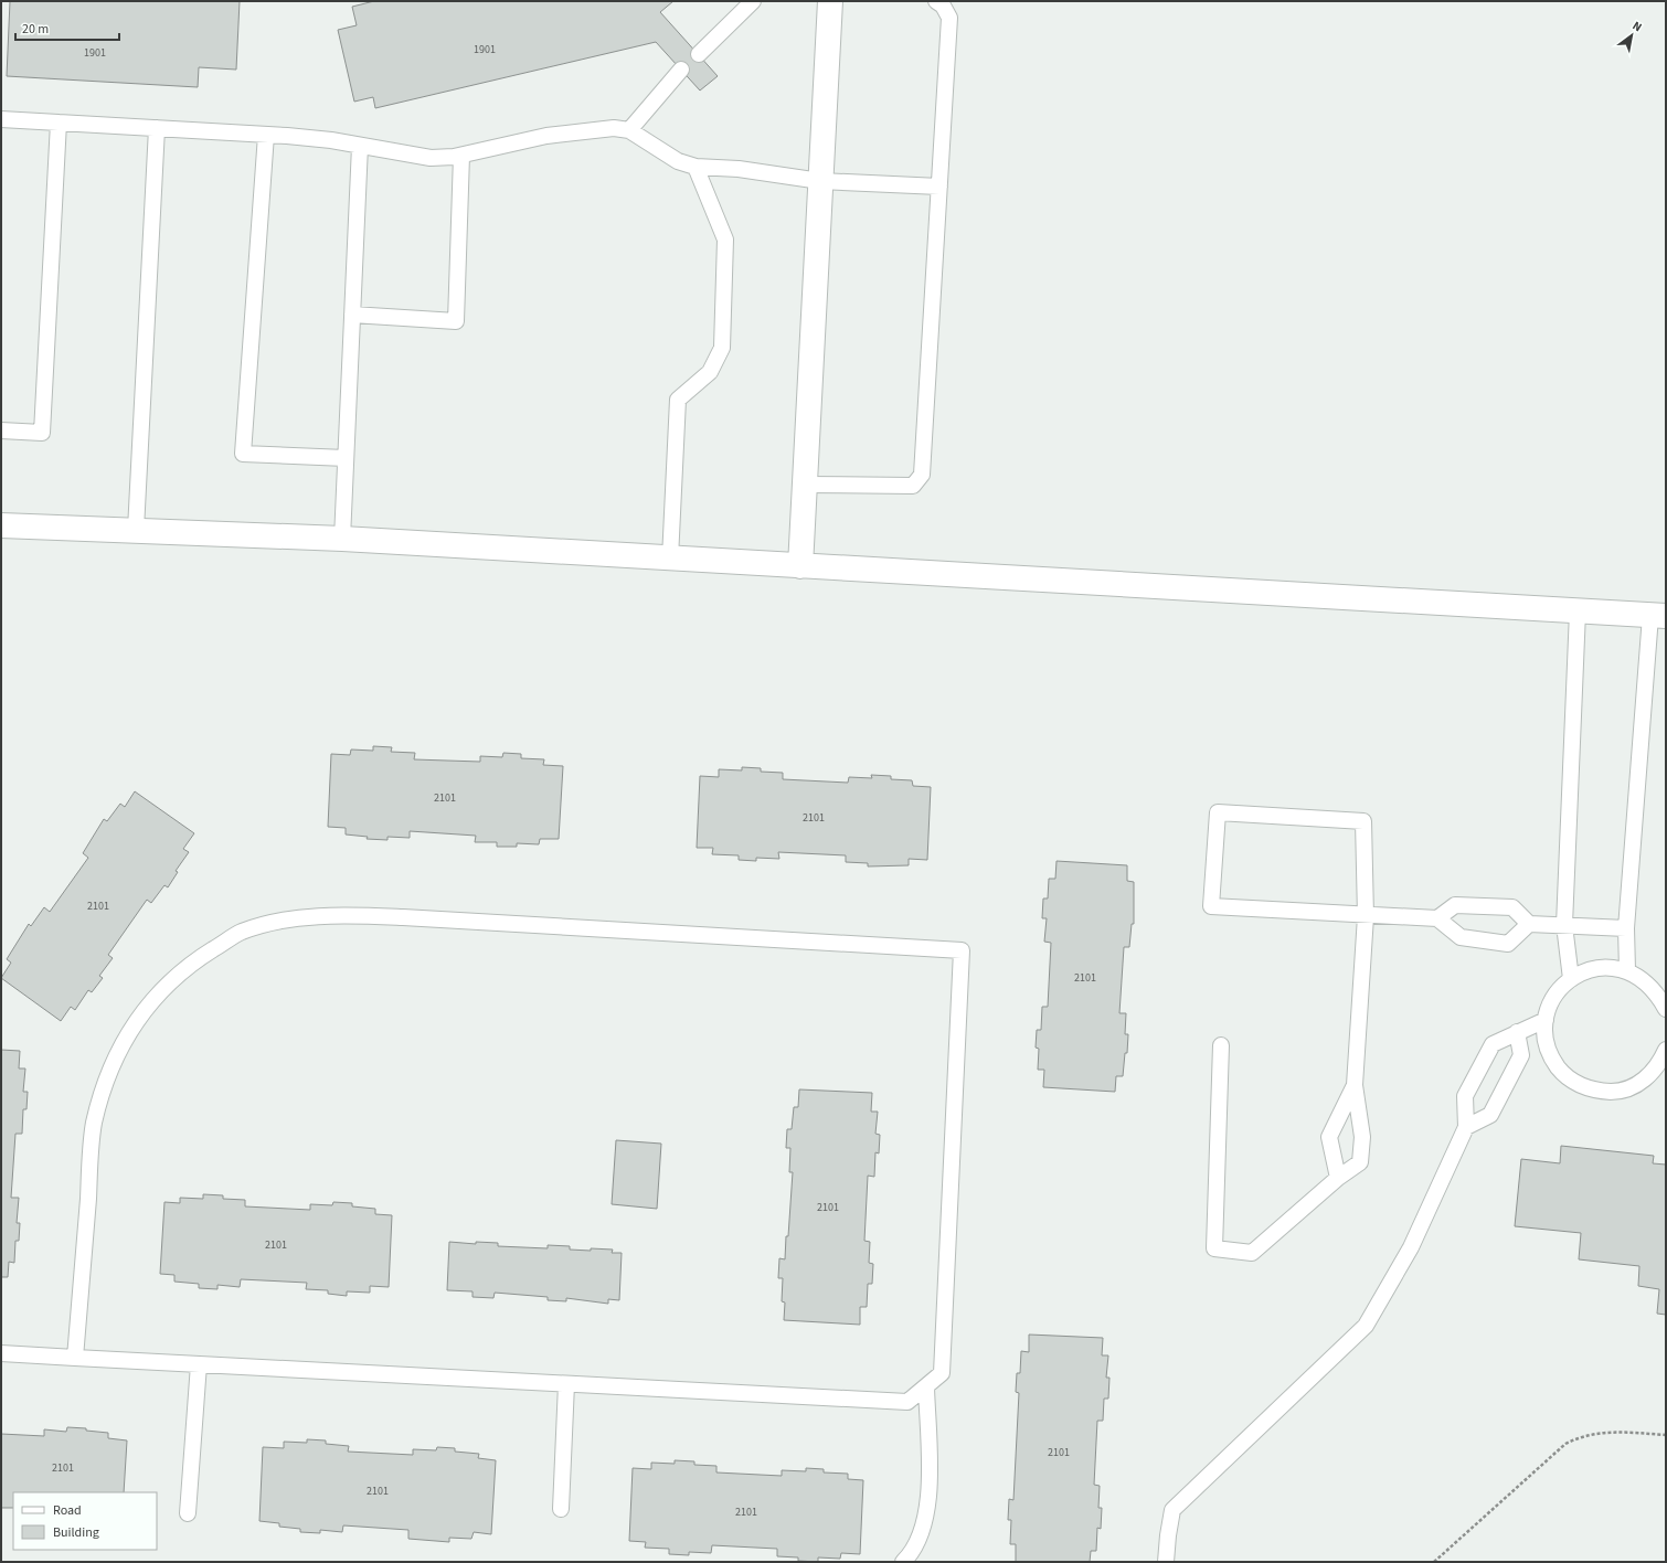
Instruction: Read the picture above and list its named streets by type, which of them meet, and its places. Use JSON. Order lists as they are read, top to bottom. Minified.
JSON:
{"house_numbers":["1901","1901","2101","2101","2101","2101","2101","2101","2101","2101","2101","2101"],"legend":["Road","Building"],"scale_bar":"20 m","north":"top right"}
